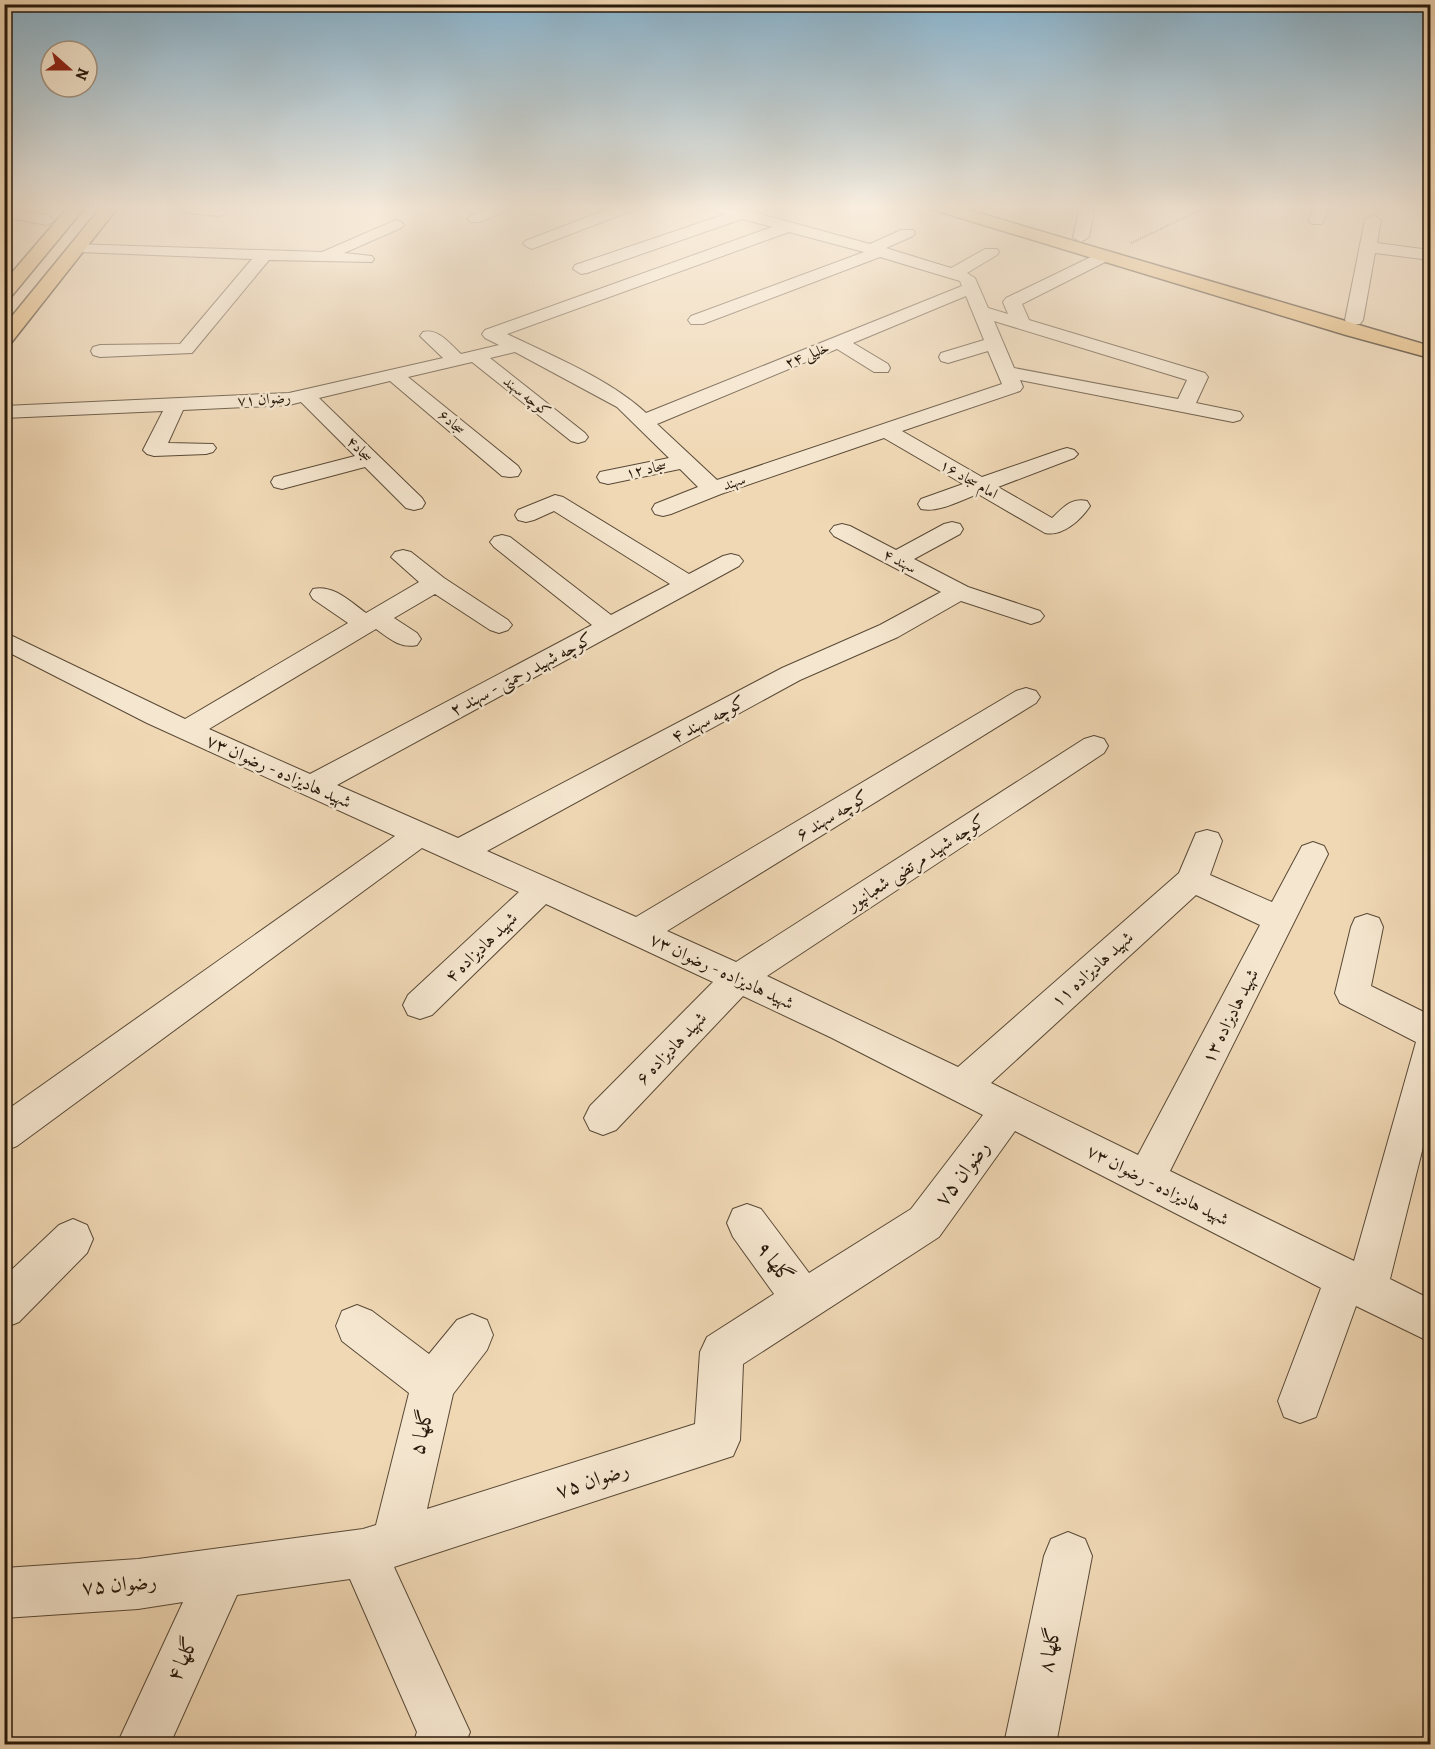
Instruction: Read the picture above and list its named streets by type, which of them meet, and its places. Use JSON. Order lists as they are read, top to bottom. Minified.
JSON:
{"streets":{"street":["خلیلی ۲۴","كوچه سهند","رضوان ۷۱","سجاد۶","سجاد۴","سجاد ۱۲","امام سجاد ۱۶","سهند","سهند ۴","کوچه شهید رحمتی - سهند ۲","کوچه سهند ۴","شهید هادیزاده - رضوان ۷۳","کوچه سهند ۶","کوچه شهید مرتضی شعبانپور","شهید هادیزاده ۴","شهید هادیزاده ۱۱","شهید هادیزاده ۱۳","شهید هادیزاده ۶","رضوان ۷۵","گلها ۹","گلها ۵","گلها ۸","گلها ۴"]},"crossings":[["خلیلی ۲۴","سهند"],["كوچه سهند","رضوان ۷۱"],["رضوان ۷۱","سجاد۶"],["رضوان ۷۱","سجاد۴"],["رضوان ۷۱","سهند"],["سجاد ۱۲","سهند"],["امام سجاد ۱۶","سهند"],["سهند ۴","کوچه سهند ۴"],["کوچه شهید رحمتی - سهند ۲","شهید هادیزاده - رضوان ۷۳"],["کوچه سهند ۴","شهید هادیزاده - رضوان ۷۳"],["شهید هادیزاده - رضوان ۷۳","کوچه سهند ۶"],["شهید هادیزاده - رضوان ۷۳","کوچه شهید مرتضی شعبانپور"],["شهید هادیزاده - رضوان ۷۳","شهید هادیزاده ۴"],["شهید هادیزاده - رضوان ۷۳","شهید هادیزاده ۱۱"],["شهید هادیزاده - رضوان ۷۳","شهید هادیزاده ۱۳"],["شهید هادیزاده - رضوان ۷۳","شهید هادیزاده ۶"],["شهید هادیزاده - رضوان ۷۳","رضوان ۷۵"],["کوچه شهید مرتضی شعبانپور","شهید هادیزاده ۶"],["رضوان ۷۵","گلها ۹"],["رضوان ۷۵","گلها ۵"],["رضوان ۷۵","گلها ۴"]],"north":"right"}
